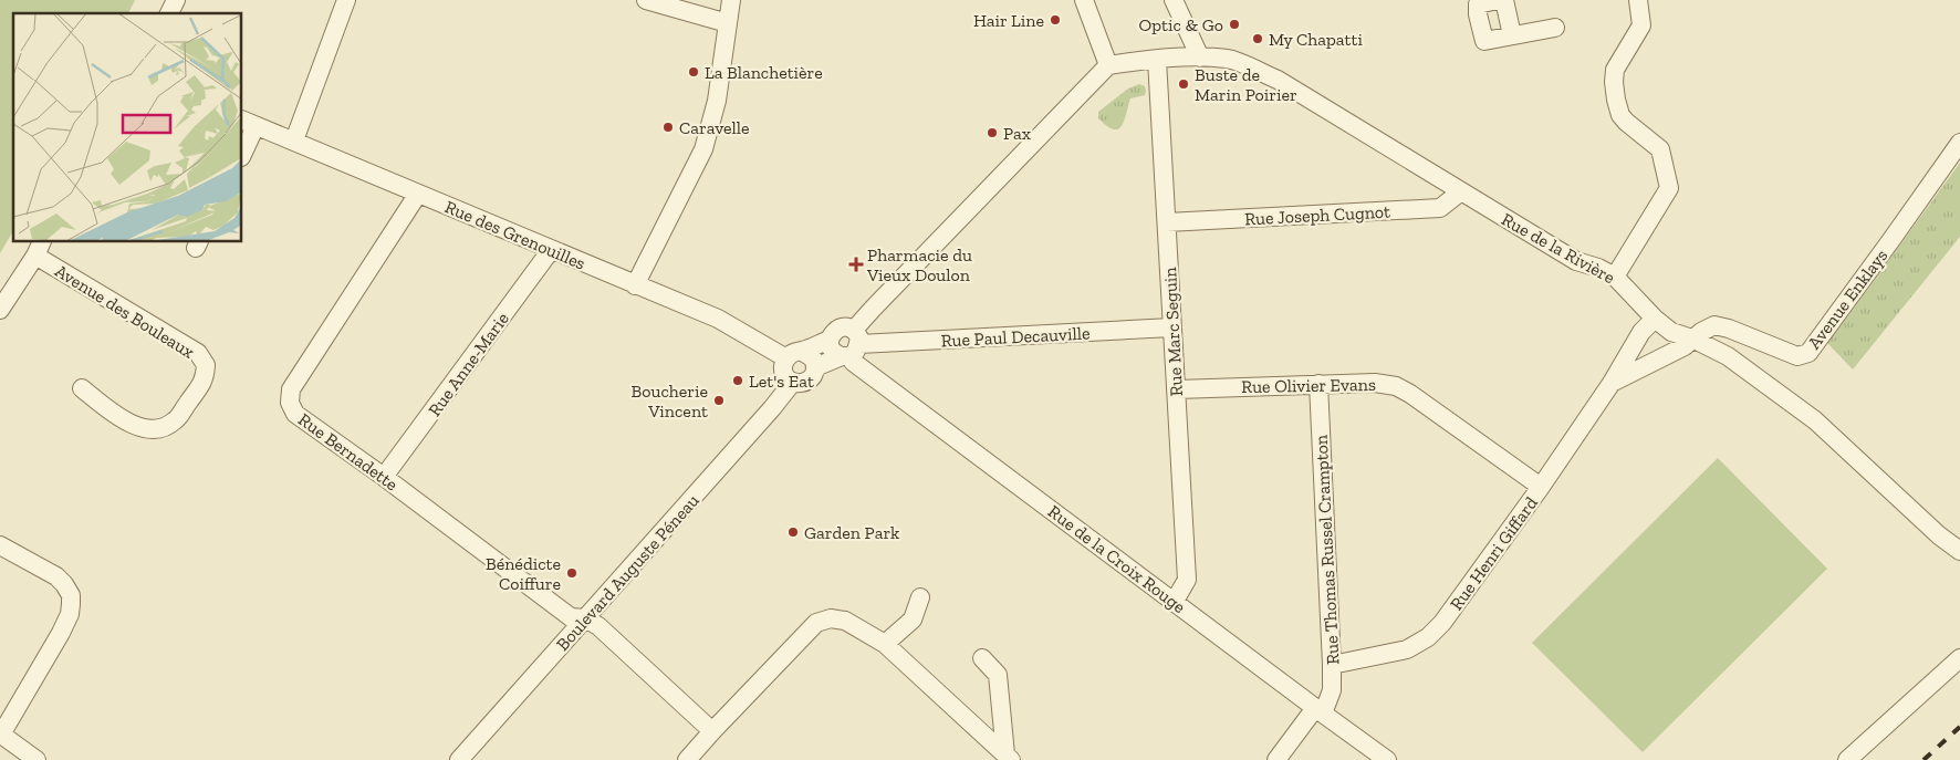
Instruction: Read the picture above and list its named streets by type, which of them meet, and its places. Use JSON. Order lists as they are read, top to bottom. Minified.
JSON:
{"streets":{"street":["Rue Joseph Cugnot","Rue des Grenouilles","Rue de la Rivière","Avenue Enklays","Avenue des Bouleaux","Rue Marc Seguin","Rue Paul Decauville","Rue Anne-Marie","Rue Olivier Evans","Rue Bernadette","Rue Thomas Russel Crampton","Rue Henri Giffard","Rue de la Croix Rouge","Boulevard Auguste Péneau"]},"crossings":[["Rue Joseph Cugnot","Rue de la Rivière"],["Rue Joseph Cugnot","Rue Marc Seguin"],["Rue des Grenouilles","Rue Anne-Marie"],["Rue des Grenouilles","Rue Bernadette"],["Rue des Grenouilles","Boulevard Auguste Péneau"],["Rue de la Rivière","Avenue Enklays"],["Rue de la Rivière","Rue Marc Seguin"],["Rue de la Rivière","Rue Henri Giffard"],["Rue de la Rivière","Boulevard Auguste Péneau"],["Avenue Enklays","Rue Henri Giffard"],["Rue Marc Seguin","Rue Paul Decauville"],["Rue Marc Seguin","Rue Olivier Evans"],["Rue Marc Seguin","Rue de la Croix Rouge"],["Rue Paul Decauville","Rue de la Croix Rouge"],["Rue Paul Decauville","Boulevard Auguste Péneau"],["Rue Anne-Marie","Rue Bernadette"],["Rue Olivier Evans","Rue Thomas Russel Crampton"],["Rue Olivier Evans","Rue Henri Giffard"],["Rue Bernadette","Boulevard Auguste Péneau"],["Rue Thomas Russel Crampton","Rue Henri Giffard"],["Rue Thomas Russel Crampton","Rue de la Croix Rouge"],["Rue de la Croix Rouge","Boulevard Auguste Péneau"]],"places":{"other":["Hair Line","Optic & Go","My Chapatti","La Blanchetière","Buste de Marin Poirier","Caravelle","Pax","Let's Eat","Boucherie Vincent","Garden Park","Bénédicte Coiffure"],"health":["Pharmacie du Vieux Doulon"]}}
